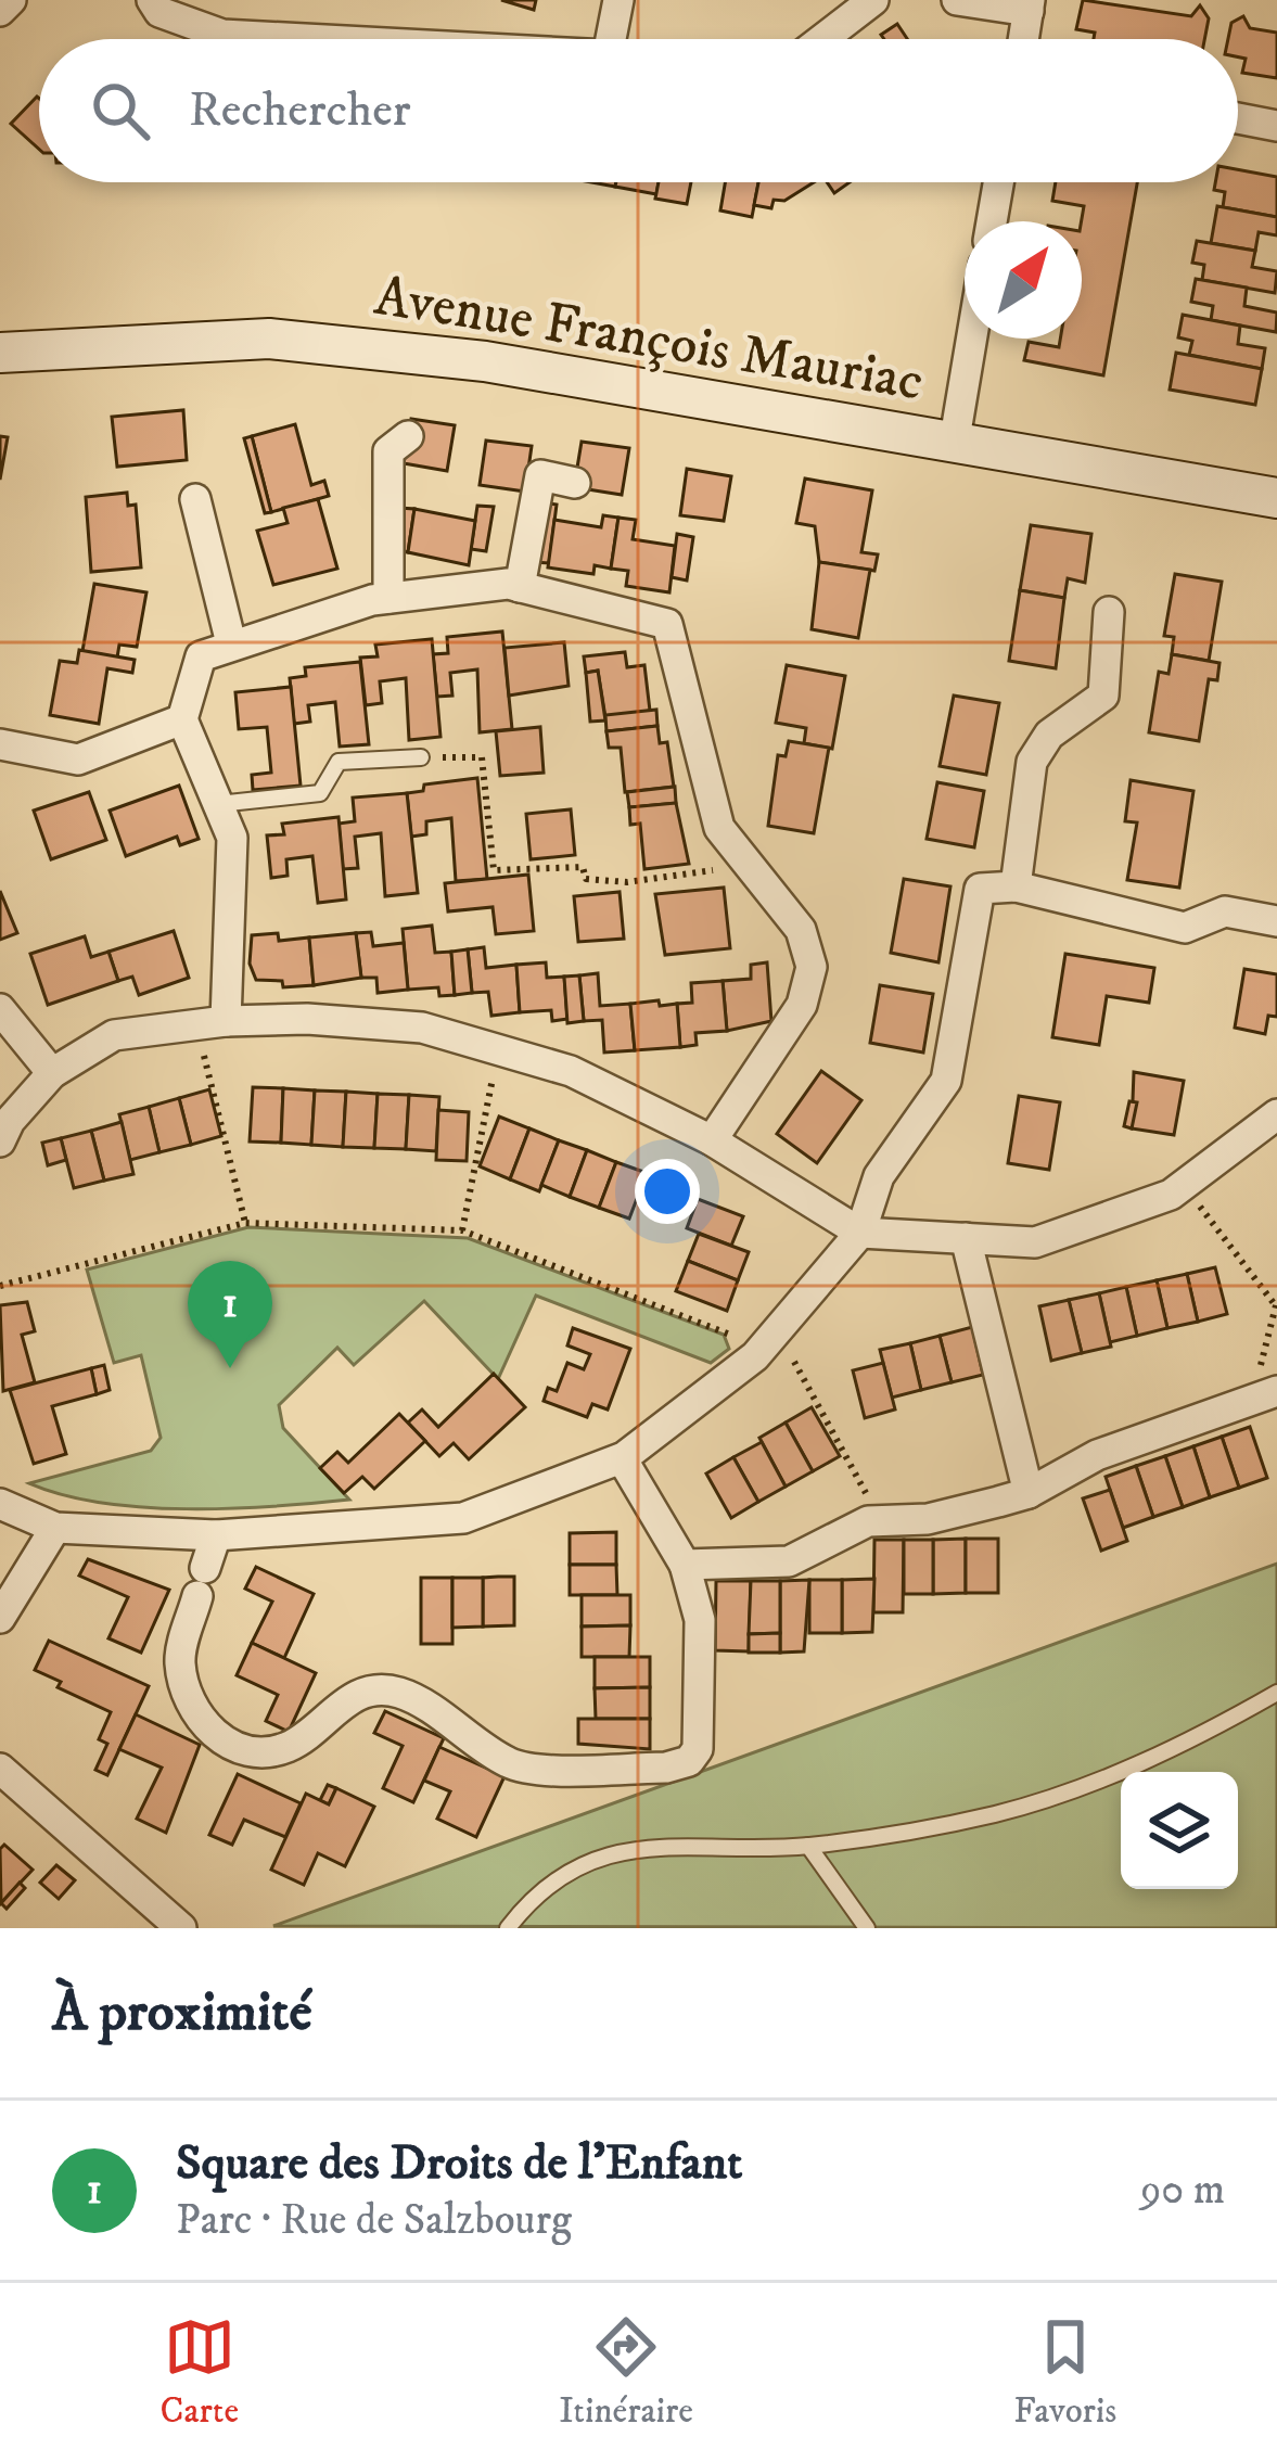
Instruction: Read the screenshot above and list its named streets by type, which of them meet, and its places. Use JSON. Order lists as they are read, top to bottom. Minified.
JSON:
{"streets":{"street":["Avenue François Mauriac"]},"north":"top right","page":{"search":"Rechercher","pins":"1","heading":"À proximité","list":[{"mark":"1","name":"Square des Droits de l'Enfant","note":"Parc · Rue de Salzbourg","value":"90 m"}],"nav":["Carte","Itinéraire","Favoris"]}}
